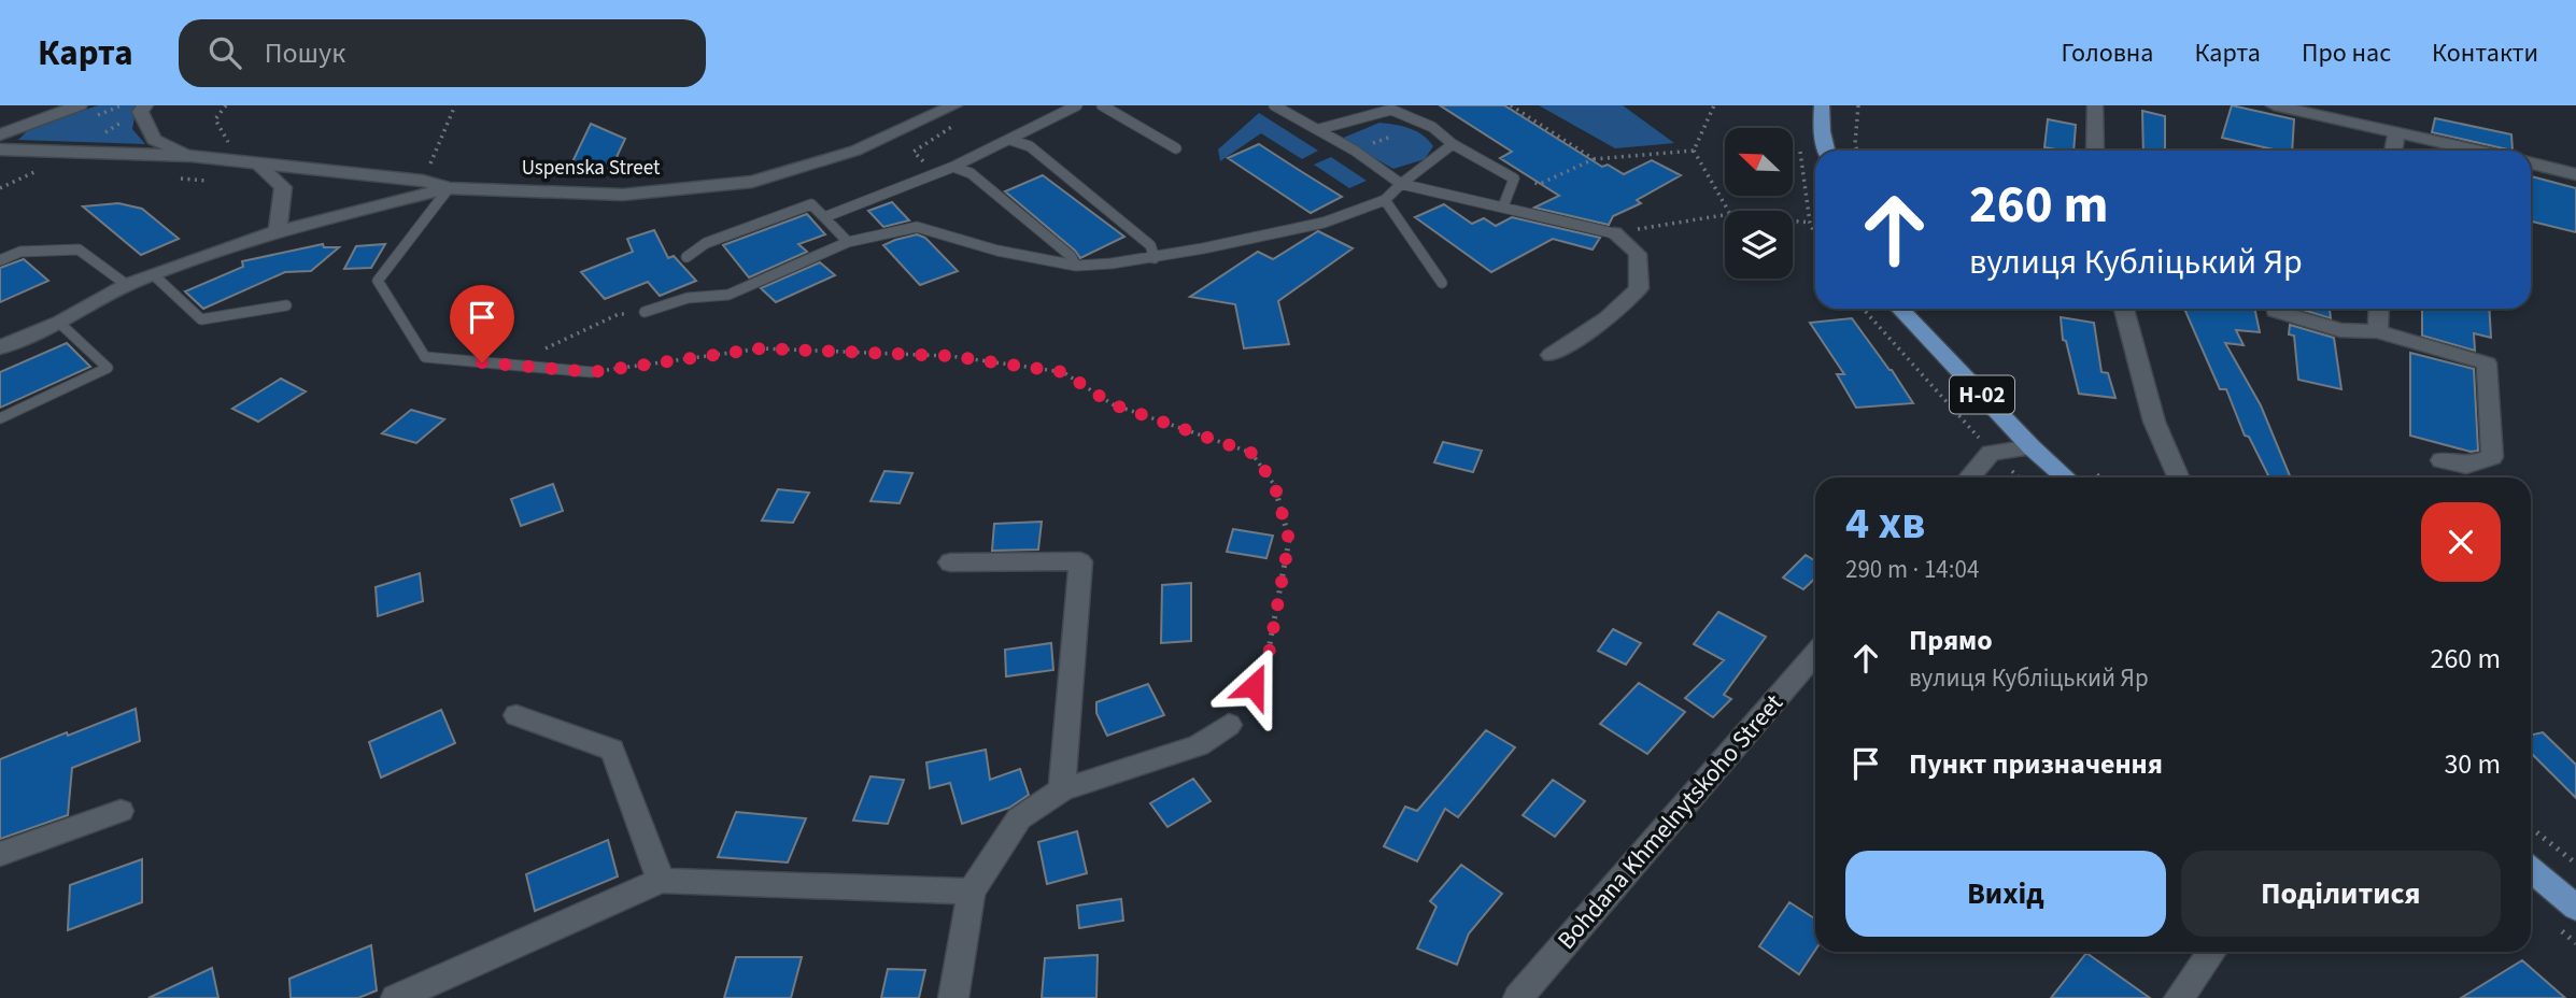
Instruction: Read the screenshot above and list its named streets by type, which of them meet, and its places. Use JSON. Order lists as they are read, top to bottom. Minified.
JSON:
{"streets":{"main road":["Н-02"],"street":["Uspenska Street","Bohdana Khmelnytskoho Street"]},"north":"top left","page":{"header":"Карта","search":"Пошук","nav":["Головна","Карта","Про нас","Контакти"],"turn":["260 m","вулиця Кубліцький Яр"],"heading":["4 хв","290 m · 14:04"],"list":[{"name":"Прямо","note":"вулиця Кубліцький Яр","value":"260 m"},{"name":"Пункт призначення","value":"30 m"}],"buttons":["Вихід","Поділитися"]}}
